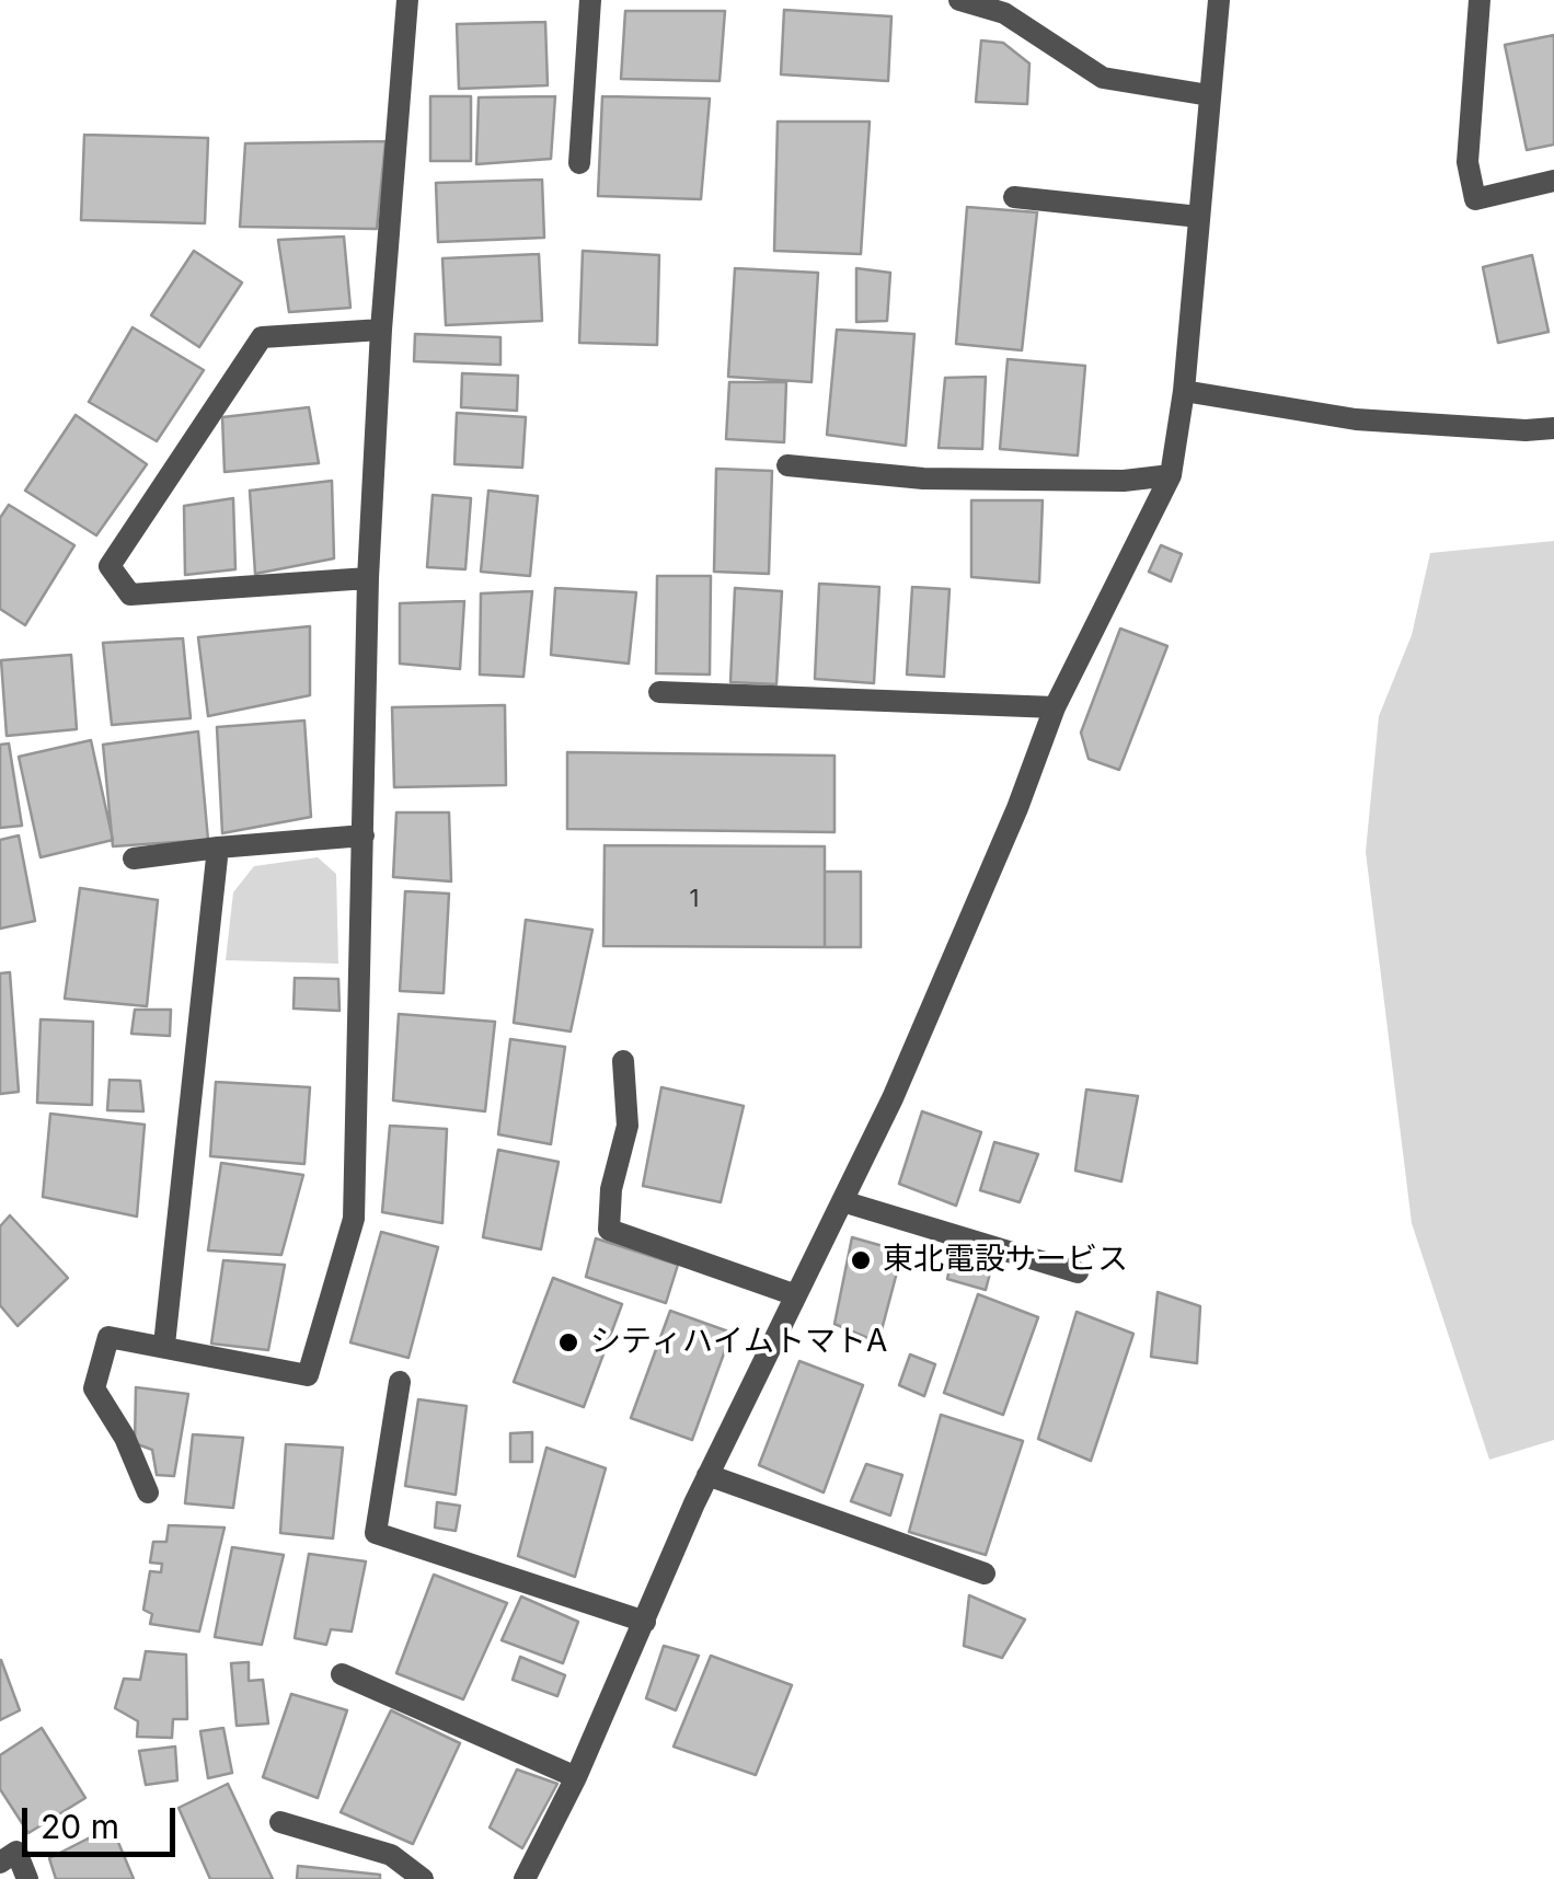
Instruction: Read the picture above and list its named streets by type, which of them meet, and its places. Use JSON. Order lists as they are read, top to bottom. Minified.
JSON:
{"places":["東北電設サービス","シティハイムトマトA"],"house_numbers":["1"],"scale_bar":"20 m"}
